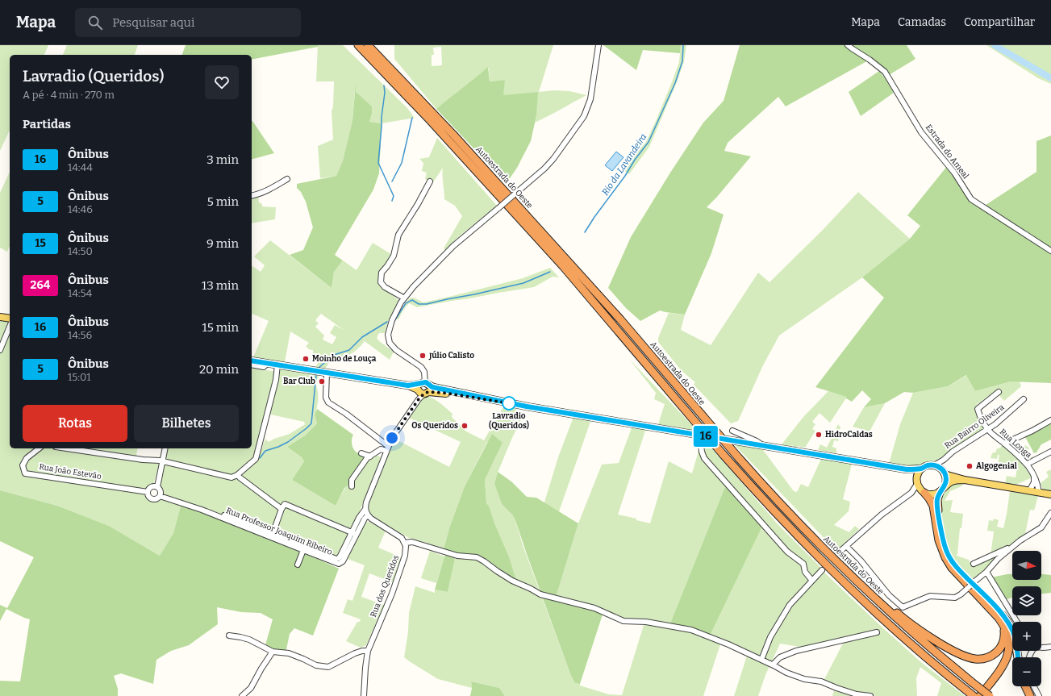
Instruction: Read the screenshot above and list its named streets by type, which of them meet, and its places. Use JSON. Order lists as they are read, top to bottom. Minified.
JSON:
{"streets":{"highway":["Autoestrada do Oeste"],"street":["Estrada do Ameal","Rua Bairro Oliveira","Rua Longa","Rua João Estevão","Rua Professor Joaquim Ribeiro","Rua dos Queridos"]},"crossings":[["Rua Bairro Oliveira","Rua Longa"],["Rua João Estevão","Rua Professor Joaquim Ribeiro"]],"water":["Rio da Lavandeira"],"places":["Júlio Calisto","Moinho de Louça","Bar Club","Lavradio (Queridos)","Os Queridos","HidroCaldas","Algogenial"],"lines":["bus line 16"],"north":"right","page":{"header":"Mapa","search":"Pesquisar aqui","nav":["Mapa","Camadas","Compartilhar"],"on_map":"16","heading":[["Lavradio (Queridos)","A pé · 4 min · 270 m"],"Partidas"],"list":[{"mark":"16","name":"Ônibus","note":"14:44","value":"3 min"},{"mark":"5","name":"Ônibus","note":"14:46","value":"5 min"},{"mark":"15","name":"Ônibus","note":"14:50","value":"9 min"},{"mark":"264","name":"Ônibus","note":"14:54","value":"13 min"},{"mark":"16","name":"Ônibus","note":"14:56","value":"15 min"},{"mark":"5","name":"Ônibus","note":"15:01","value":"20 min"}],"buttons":["Rotas","Bilhetes"],"map_buttons":["+","−"]}}
